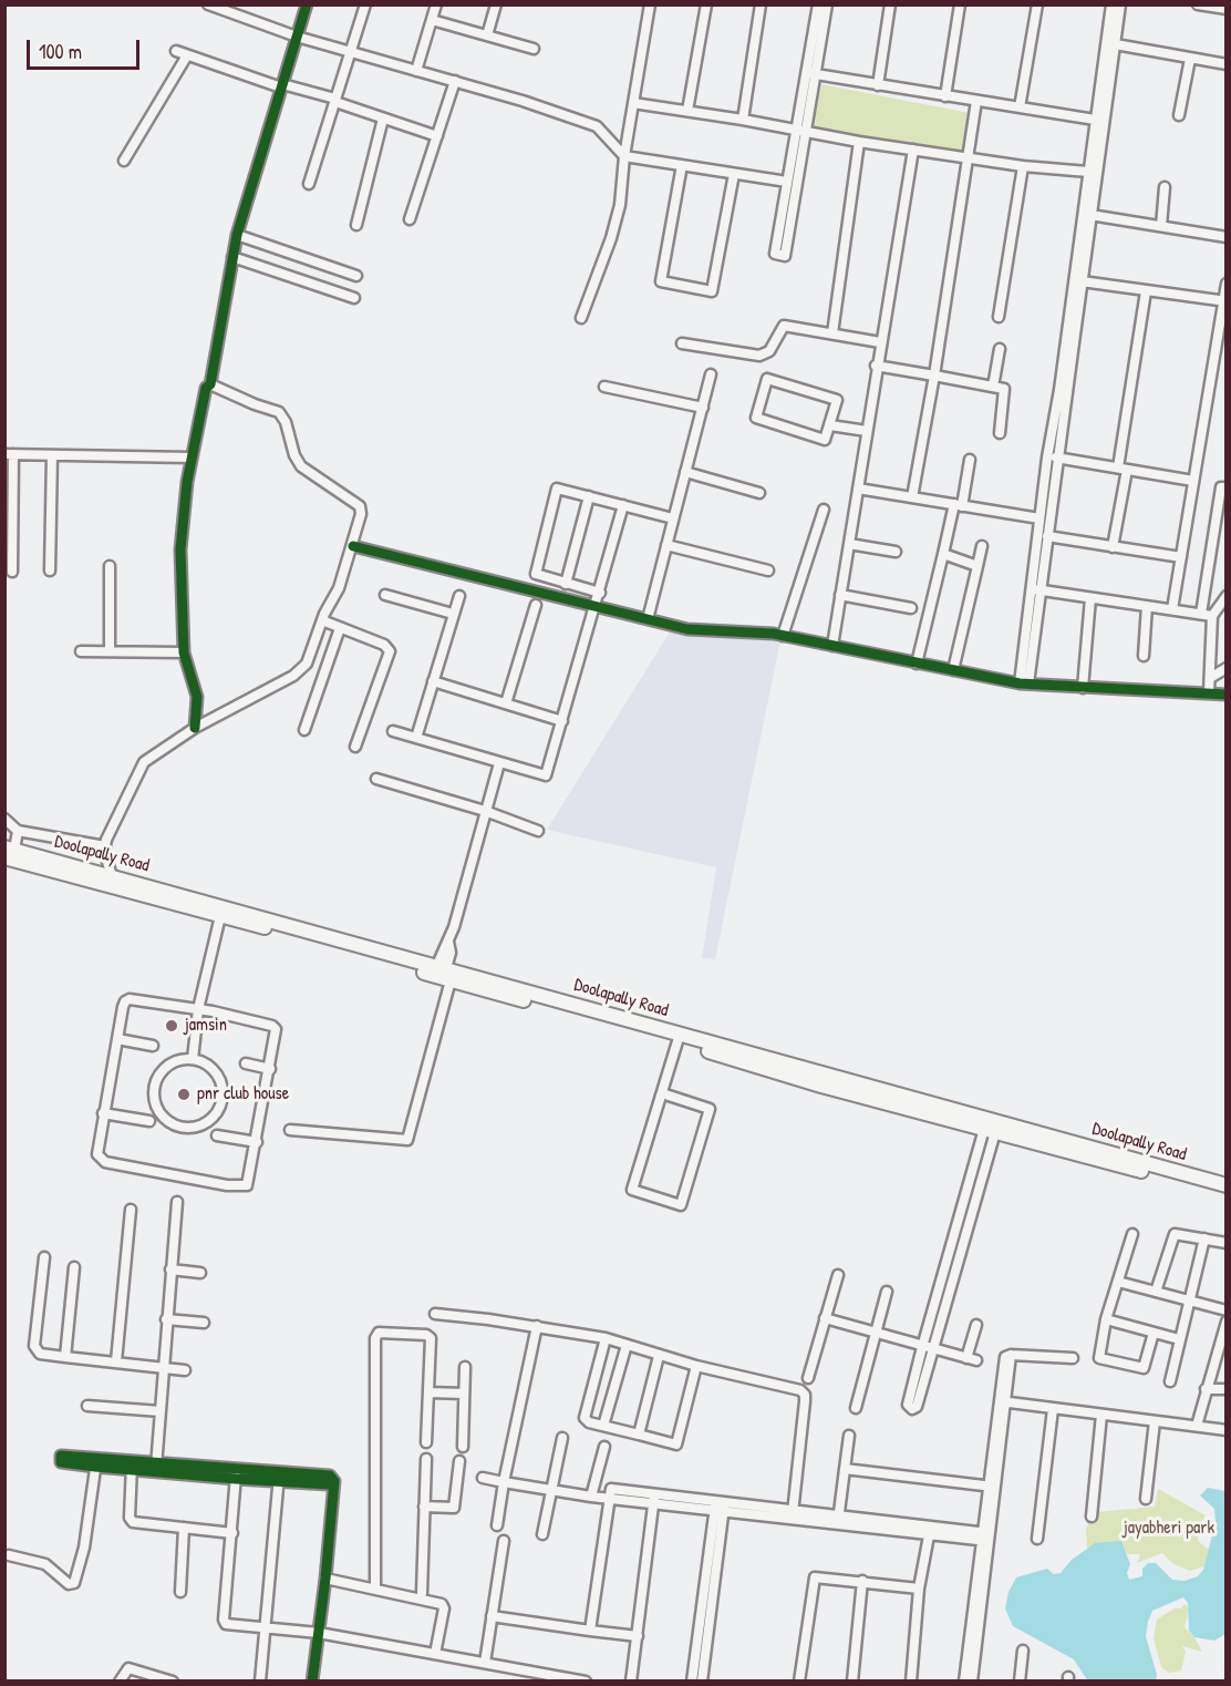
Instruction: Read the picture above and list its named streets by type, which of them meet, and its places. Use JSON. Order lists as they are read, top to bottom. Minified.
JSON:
{"streets":{"main road":["Doolapally Road"]},"parks":["jayabheri park"],"places":["jamsin","pnr club house"],"scale_bar":"100 m"}
